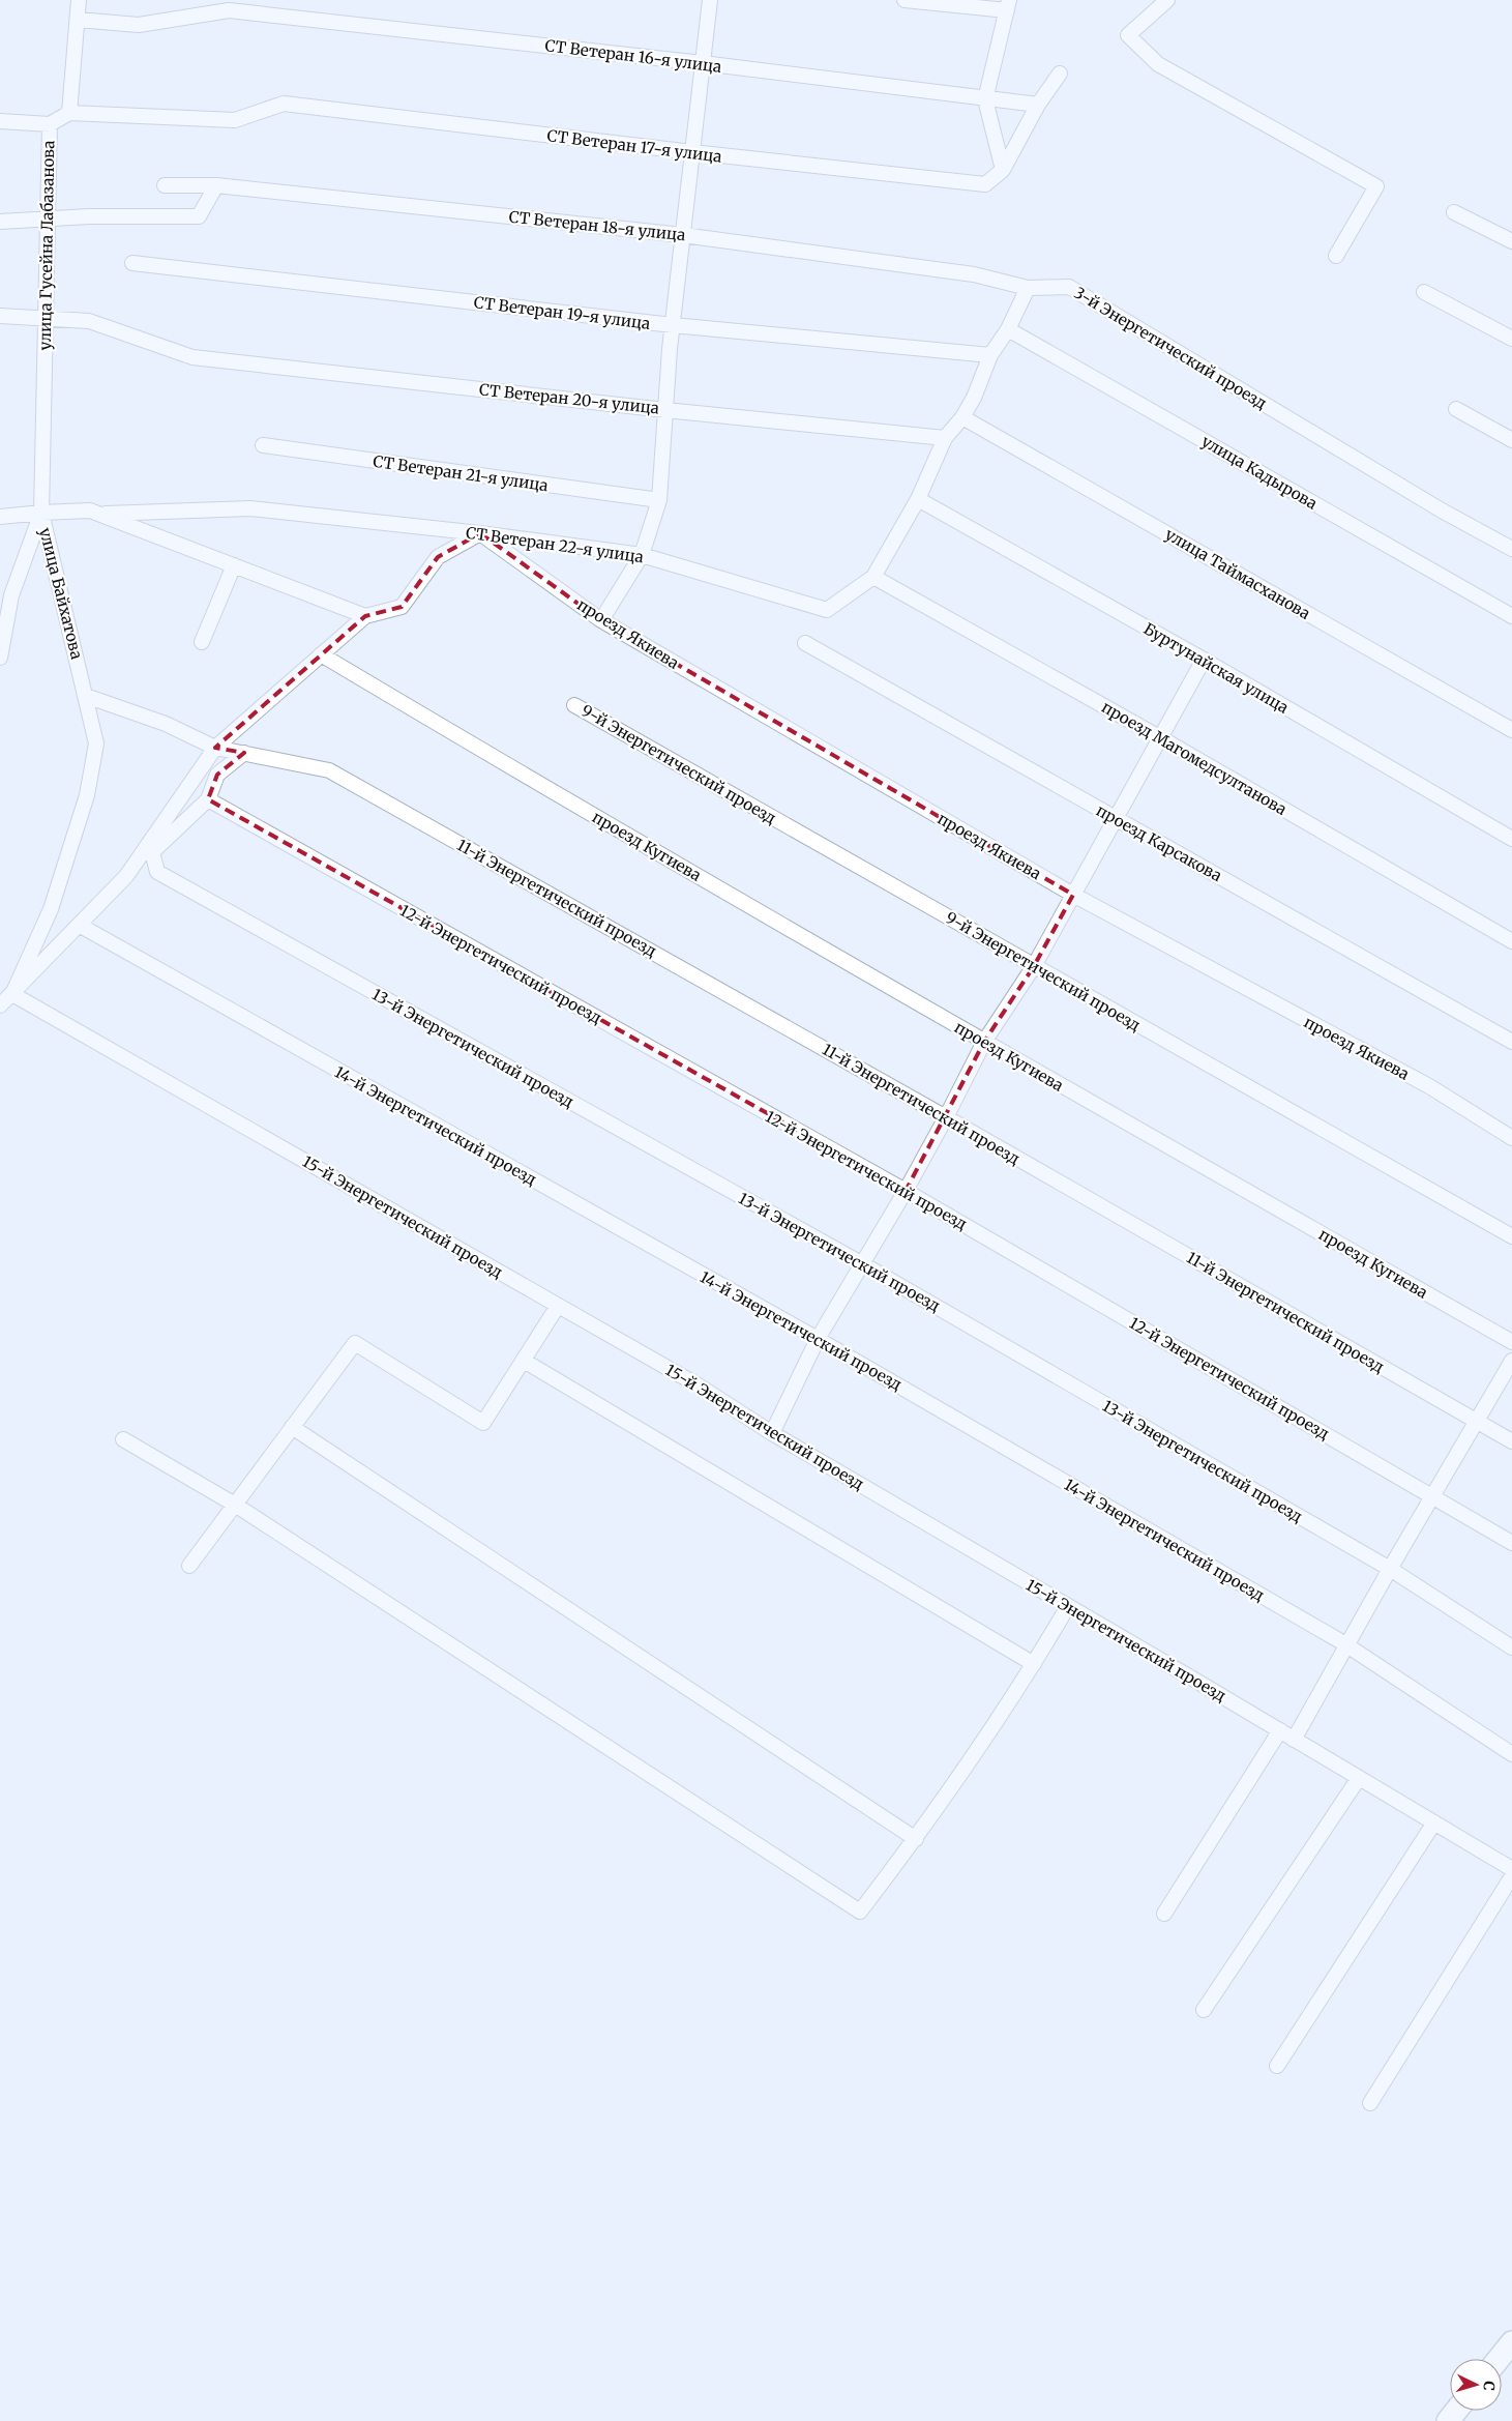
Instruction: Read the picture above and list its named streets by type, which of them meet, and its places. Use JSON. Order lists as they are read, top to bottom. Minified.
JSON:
{"streets":{"street":["СТ Ветеран 16-я улица","СТ Ветеран 17-я улица","СТ Ветеран 18-я улица","улица Гусейна Лабазанова","СТ Ветеран 19-я улица","3-й Энергетический проезд","СТ Ветеран 20-я улица","улица Кадырова","СТ Ветеран 21-я улица","СТ Ветеран 22-я улица","улица Таймасханова","улица Байхатова","проезд Якиева","Буртунайская улица","проезд Магомедсултанова","9-й Энергетический проезд","проезд Карсакова","проезд Кугиева","11-й Энергетический проезд","12-й Энергетический проезд","13-й Энергетический проезд","14-й Энергетический проезд","15-й Энергетический проезд"]},"crossings":[["СТ Ветеран 17-я улица","улица Гусейна Лабазанова"],["СТ Ветеран 18-я улица","3-й Энергетический проезд"],["улица Гусейна Лабазанова","СТ Ветеран 20-я улица"],["улица Гусейна Лабазанова","улица Байхатова"],["СТ Ветеран 22-я улица","улица Байхатова"],["СТ Ветеран 22-я улица","проезд Якиева"],["СТ Ветеран 22-я улица","проезд Магомедсултанова"],["улица Байхатова","11-й Энергетический проезд"],["улица Байхатова","15-й Энергетический проезд"]],"north":"right"}
